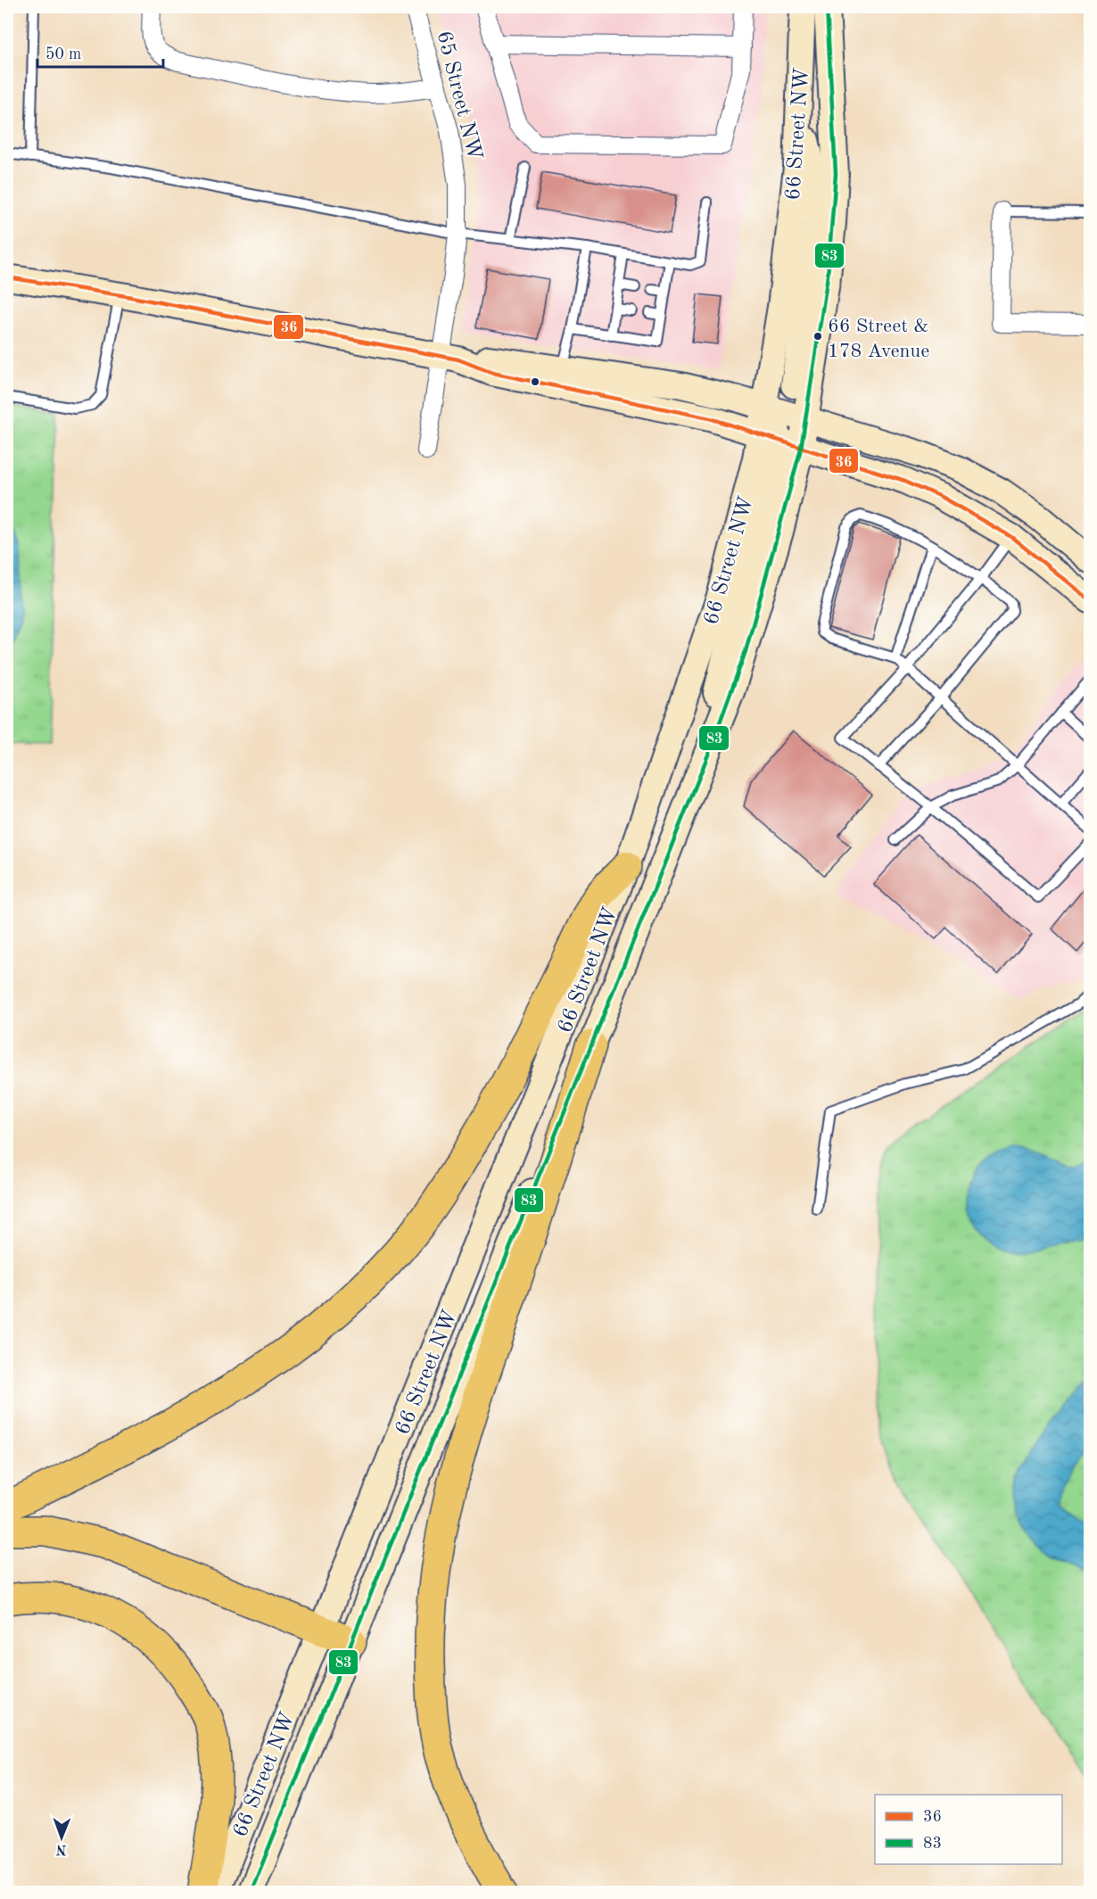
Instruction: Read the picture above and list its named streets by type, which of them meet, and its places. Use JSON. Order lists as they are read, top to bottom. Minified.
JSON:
{"streets":{"main road":["66 Street NW"],"street":["65 Street NW"]},"places":["66 Street & 178 Avenue"],"lines":["transit line 83","transit line 36"],"legend":["36","83"],"scale_bar":"50 m","north":"bottom"}
